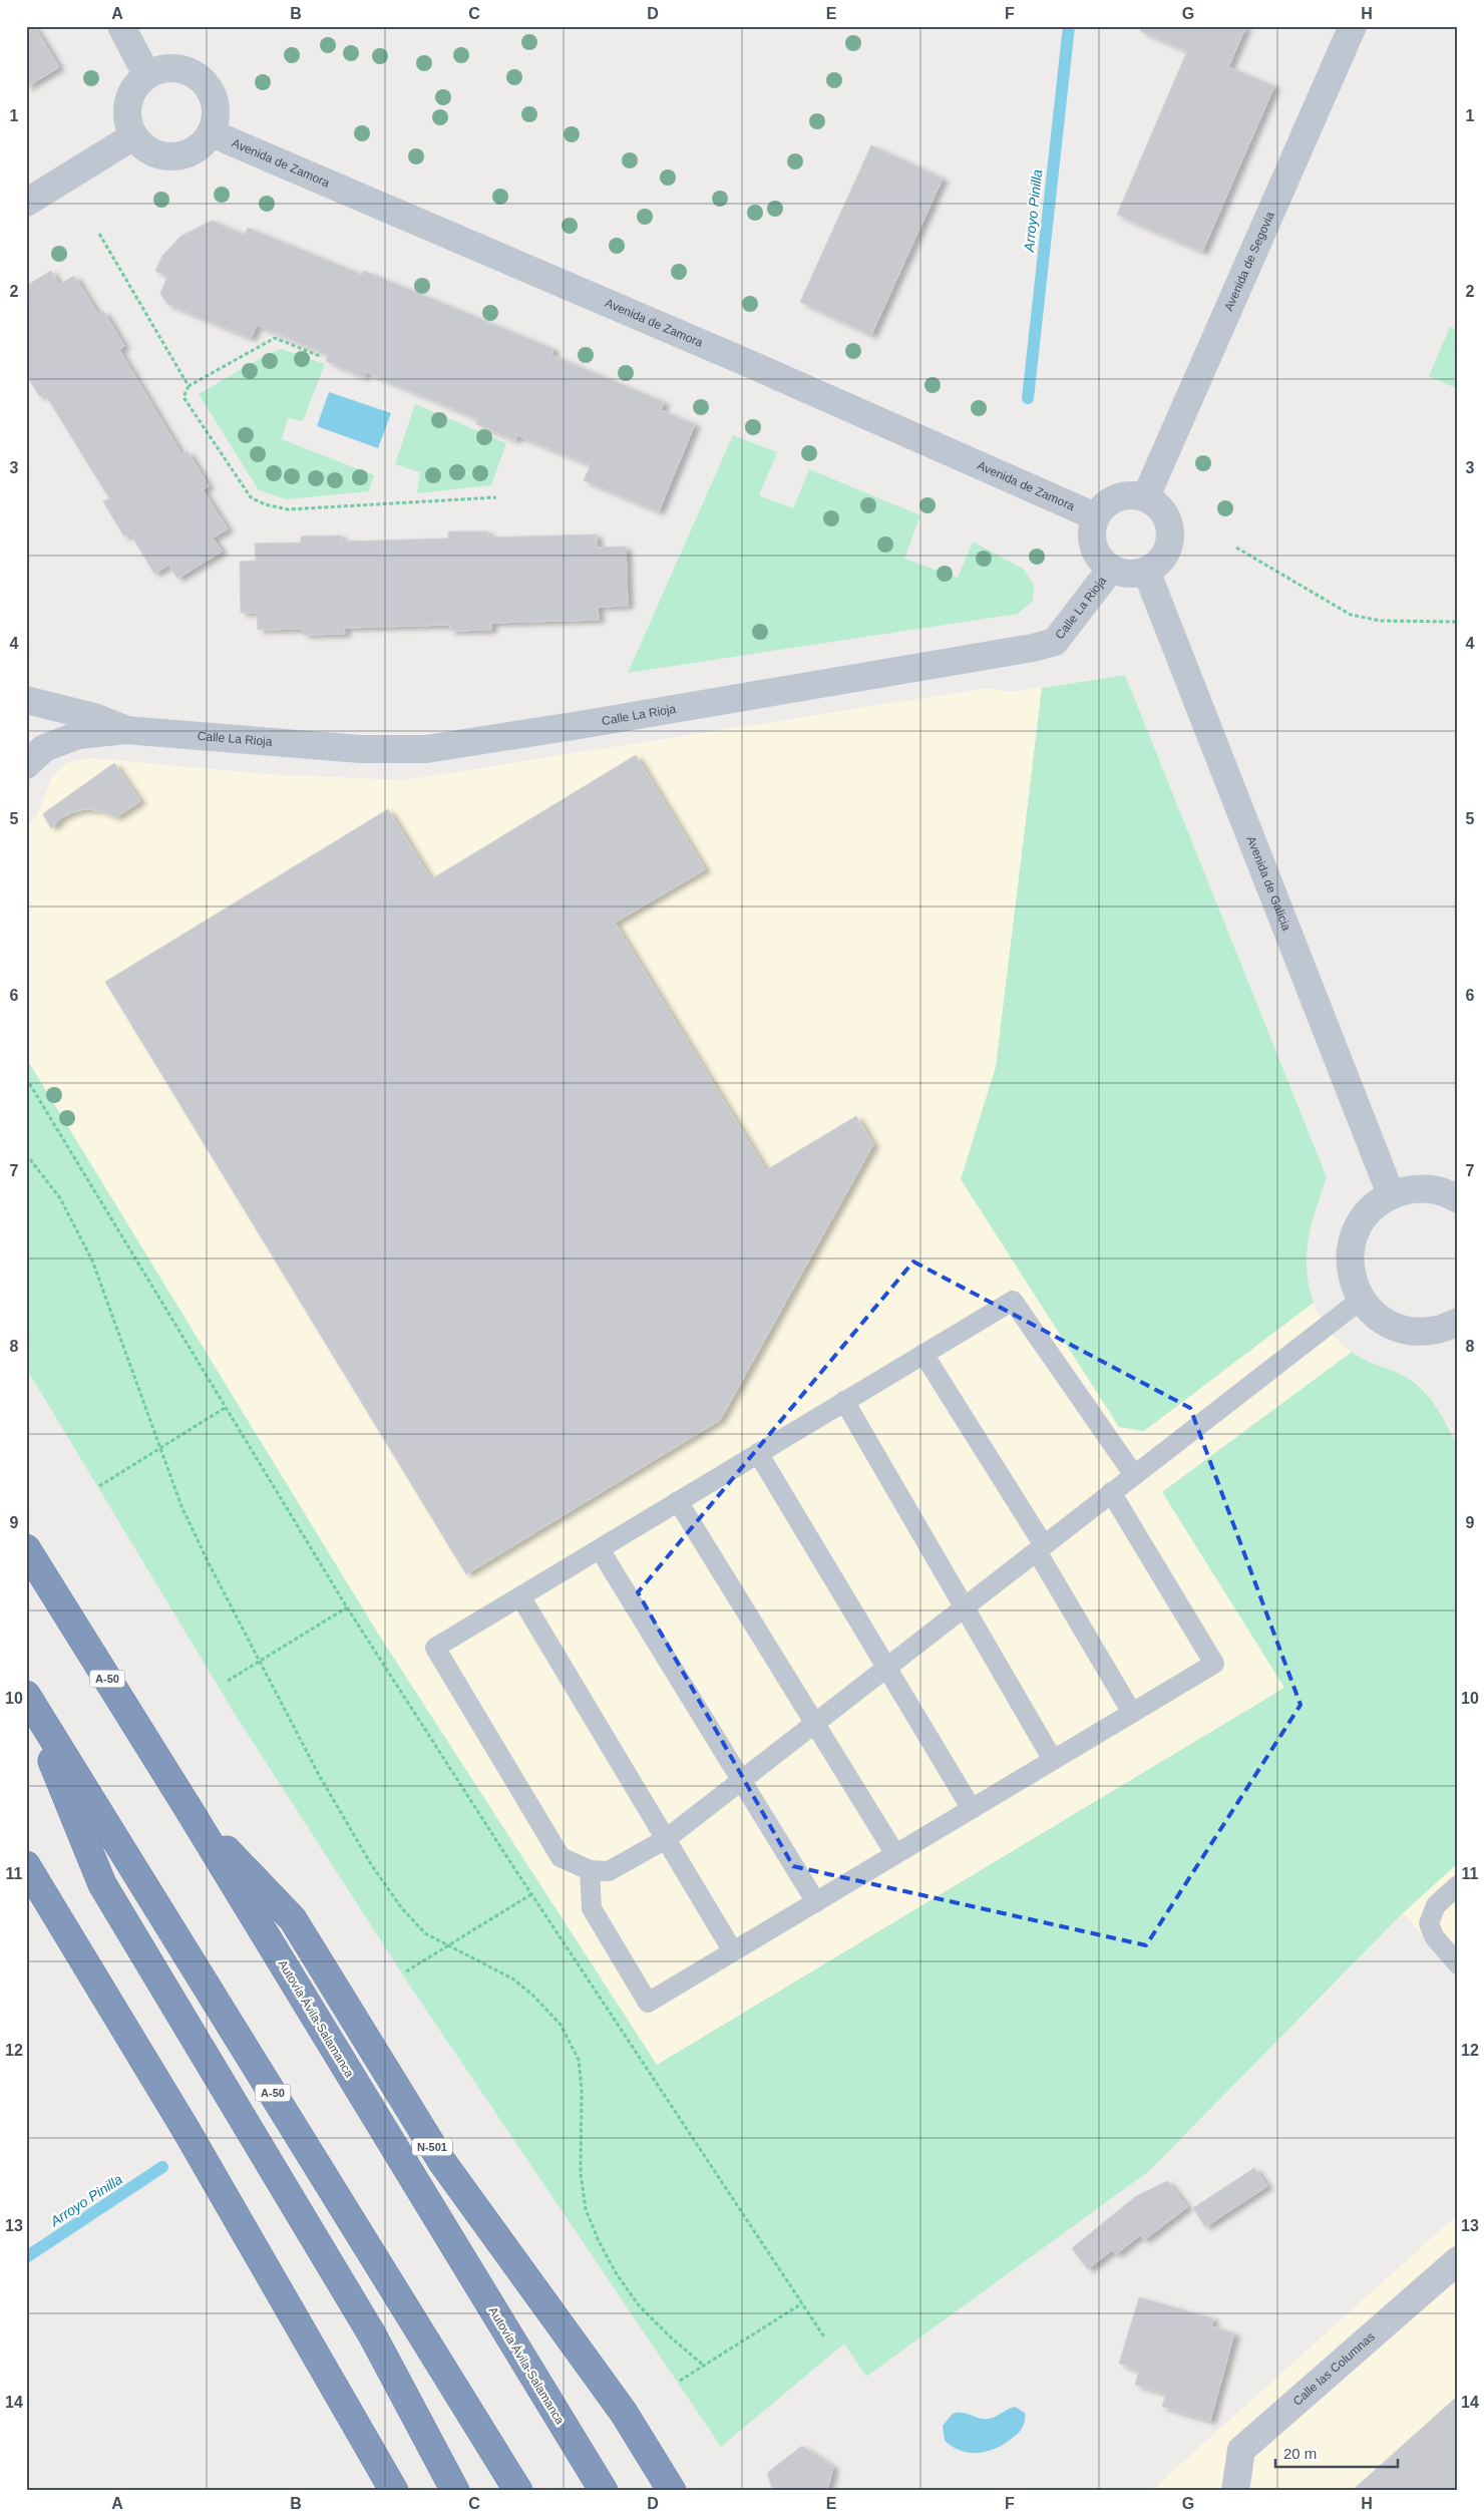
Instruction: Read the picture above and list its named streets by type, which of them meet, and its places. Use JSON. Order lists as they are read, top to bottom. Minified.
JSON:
{"streets":{"highway":["A-50","Autovía Ávila-Salamanca","N-501"],"street":["Avenida de Zamora","Avenida de Segovia","Calle La Rioja","Avenida de Galicia","Calle las Columnas"]},"crossings":[["Avenida de Zamora","Avenida de Segovia"],["Avenida de Zamora","Calle La Rioja"],["Avenida de Zamora","Avenida de Galicia"],["Avenida de Segovia","Calle La Rioja"],["Avenida de Segovia","Avenida de Galicia"],["Calle La Rioja","Avenida de Galicia"],["Autovía Ávila-Salamanca","N-501"]],"water":["Arroyo Pinilla"],"scale_bar":"20 m","grid":{"columns":["A","B","C","D","E","F","G","H"],"rows":["1","2","3","4","5","6","7","8","9","10","11","12","13","14"]}}
